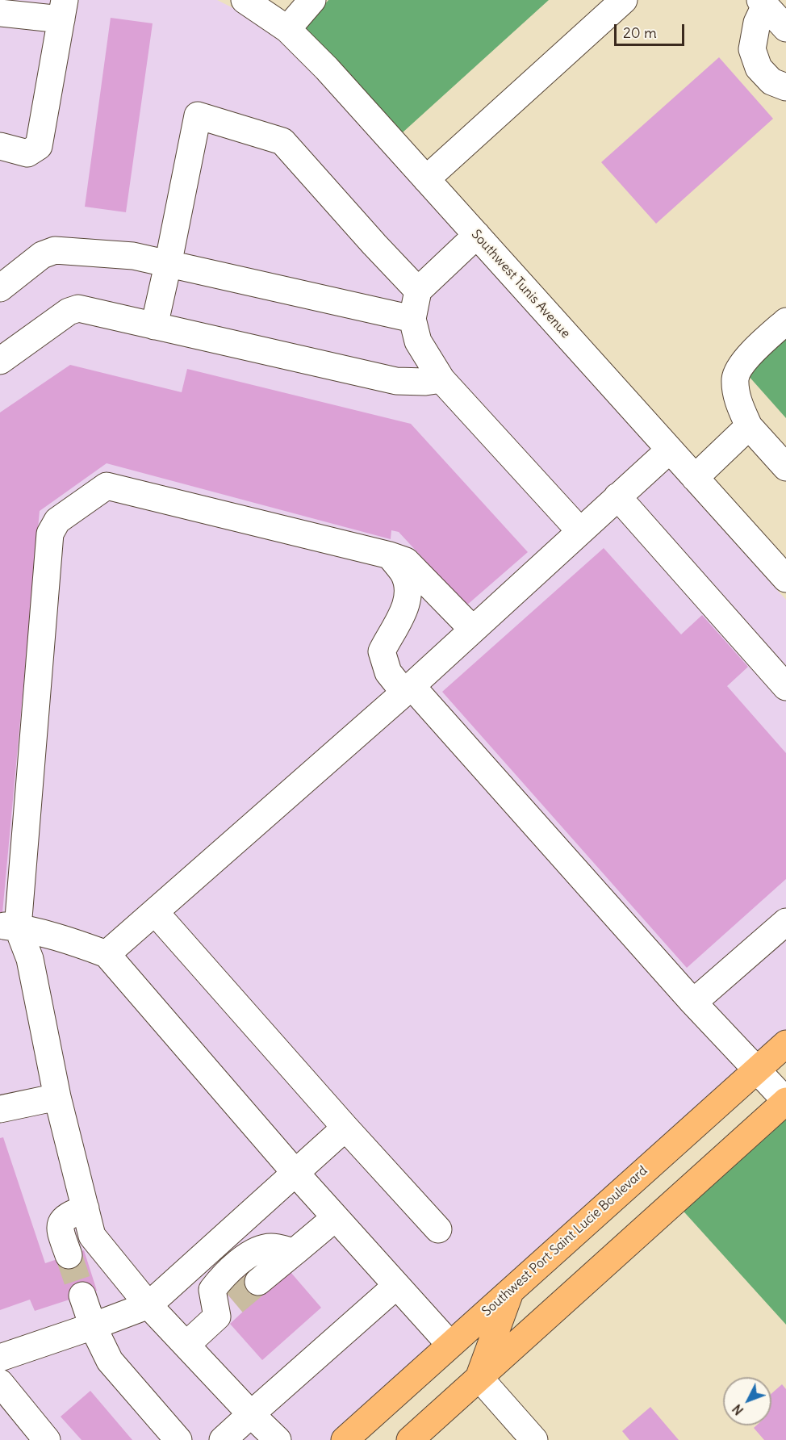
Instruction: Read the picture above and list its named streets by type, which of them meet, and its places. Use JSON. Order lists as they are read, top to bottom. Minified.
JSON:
{"streets":{"main road":["Southwest Port Saint Lucie Boulevard"],"street":["Southwest Tunis Avenue"]},"scale_bar":"20 m","north":"bottom left"}
